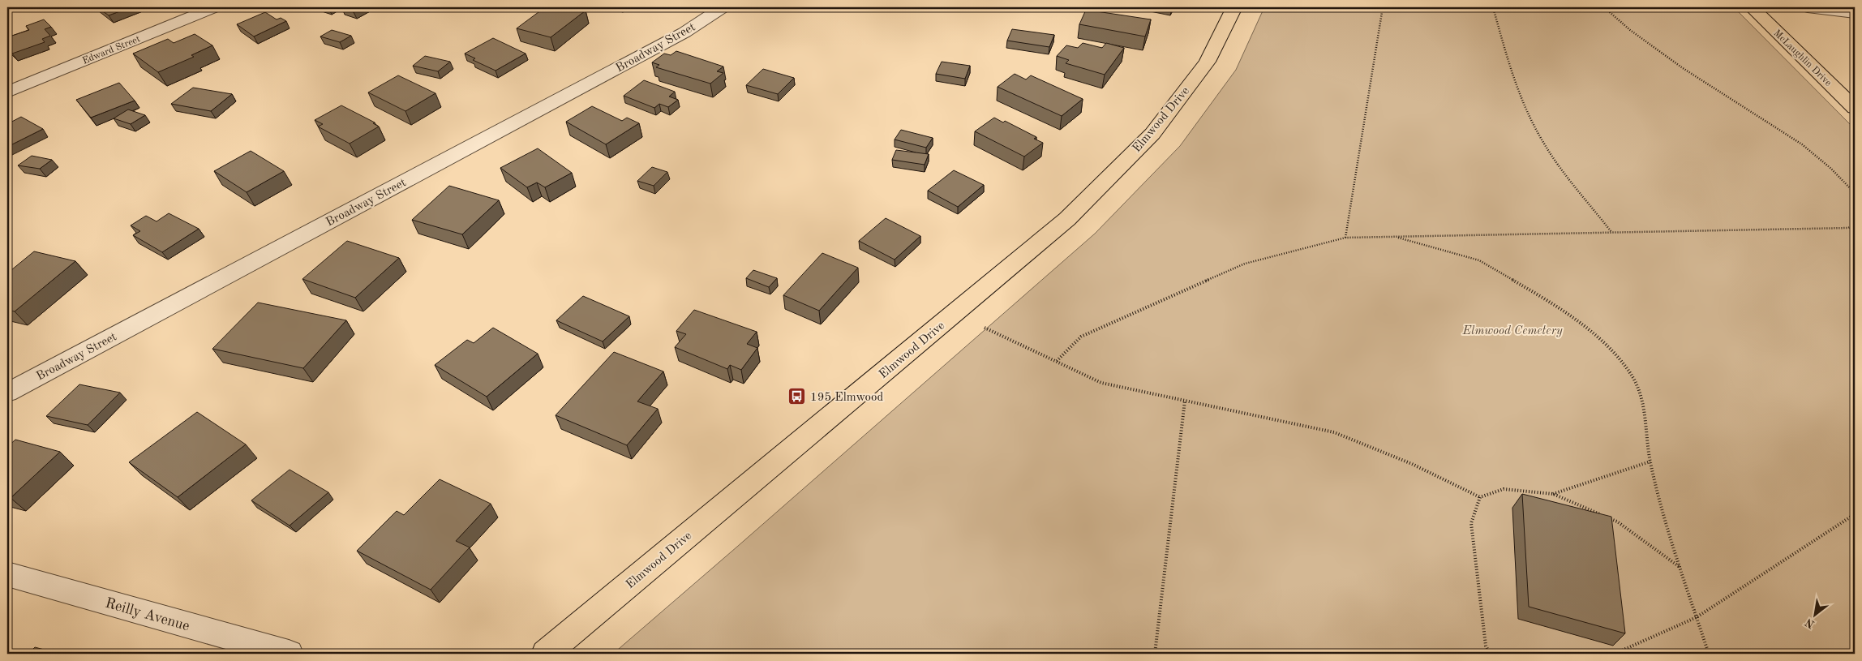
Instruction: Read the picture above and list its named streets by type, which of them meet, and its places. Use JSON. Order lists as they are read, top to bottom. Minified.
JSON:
{"streets":{"main road":["McLaughlin Drive","Elmwood Drive"],"street":["Broadway Street","Edward Street","Reilly Avenue"]},"parks":["Elmwood Cemetery"],"places":{"bus stop":["195 Elmwood"]},"north":"bottom left"}
